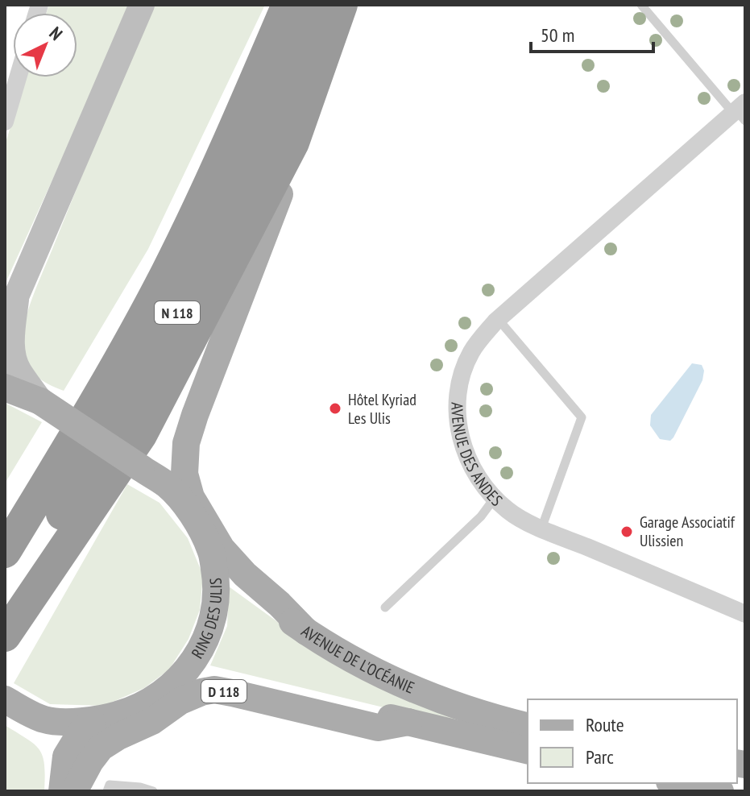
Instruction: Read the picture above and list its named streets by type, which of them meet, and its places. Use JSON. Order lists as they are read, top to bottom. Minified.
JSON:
{"streets":{"highway":["N 118"],"main road":["RING DES ULIS","AVENUE DE L'OCÉANIE","D 118"],"street":["AVENUE DES ANDES"]},"crossings":[["RING DES ULIS","AVENUE DE L'OCÉANIE"],["RING DES ULIS","D 118"]],"places":["Hôtel Kyriad Les Ulis","Garage Associatif Ulissien"],"legend":["Route","Parc"],"scale_bar":"50 m","north":"top right"}
